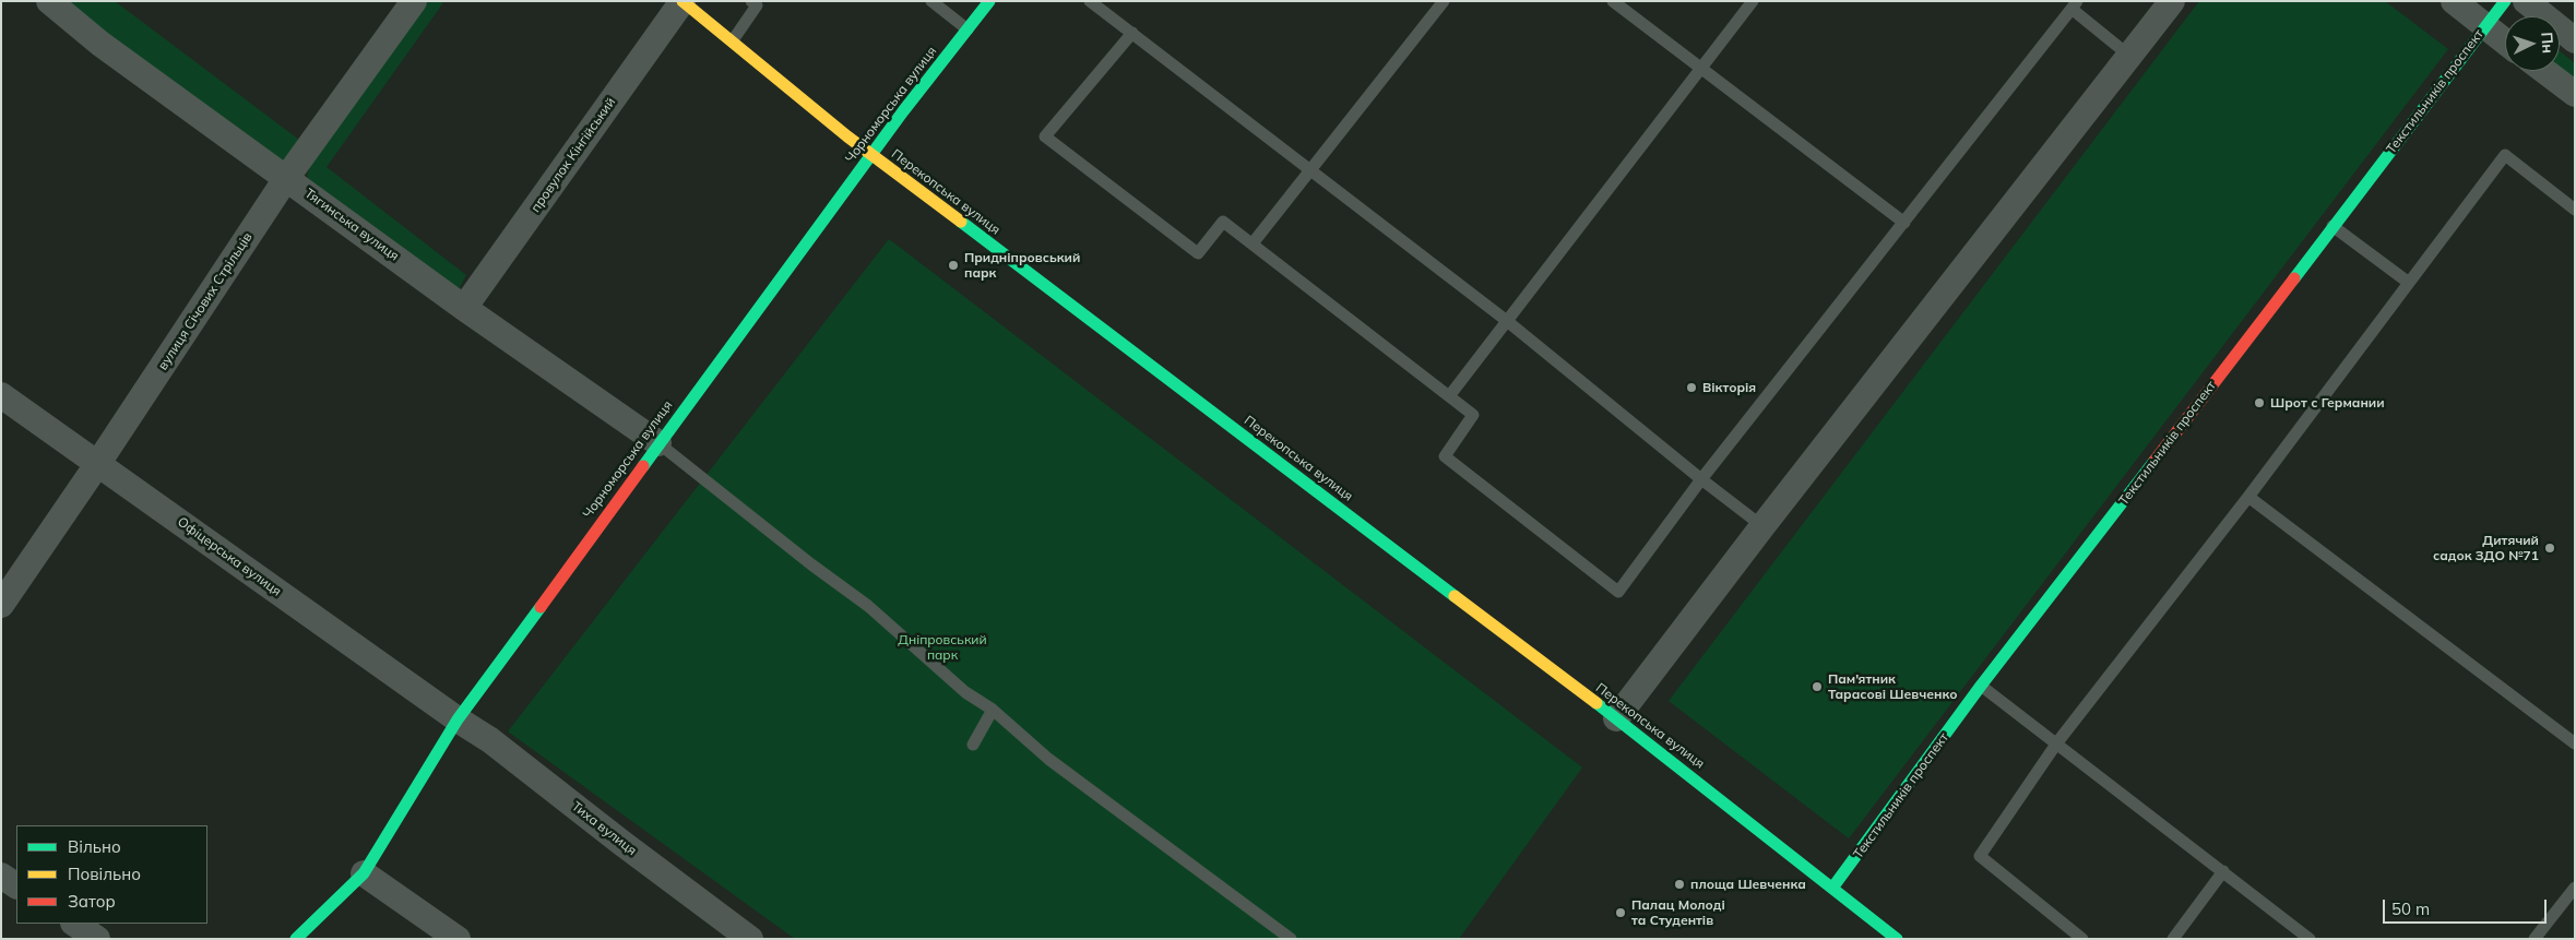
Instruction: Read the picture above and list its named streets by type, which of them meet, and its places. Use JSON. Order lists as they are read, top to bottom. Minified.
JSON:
{"streets":{"street":["Текстильників проспект","Чорноморська вулиця","провулок Кінгійський","Перекопська вулиця","Тягинська вулиця","вулиця Січових Стрільців","Офіцерська вулиця","Тиха вулиця"]},"crossings":[["Текстильників проспект","Перекопська вулиця"],["Чорноморська вулиця","Перекопська вулиця"],["Чорноморська вулиця","Тягинська вулиця"],["Чорноморська вулиця","Офіцерська вулиця"],["Чорноморська вулиця","Тиха вулиця"],["провулок Кінгійський","Перекопська вулиця"],["провулок Кінгійський","Тягинська вулиця"],["Тягинська вулиця","вулиця Січових Стрільців"],["вулиця Січових Стрільців","Офіцерська вулиця"],["Офіцерська вулиця","Тиха вулиця"]],"parks":["Дніпровський парк"],"places":["Придніпровський парк","Вікторія","Шрот с Германии","Дитячий садок ЗДО №71","Пам'ятник Тарасові Шевченко","площа Шевченка","Палац Молоді та Студентів"],"legend":["Вільно","Повільно","Затор"],"scale_bar":"50 m","north":"right"}
